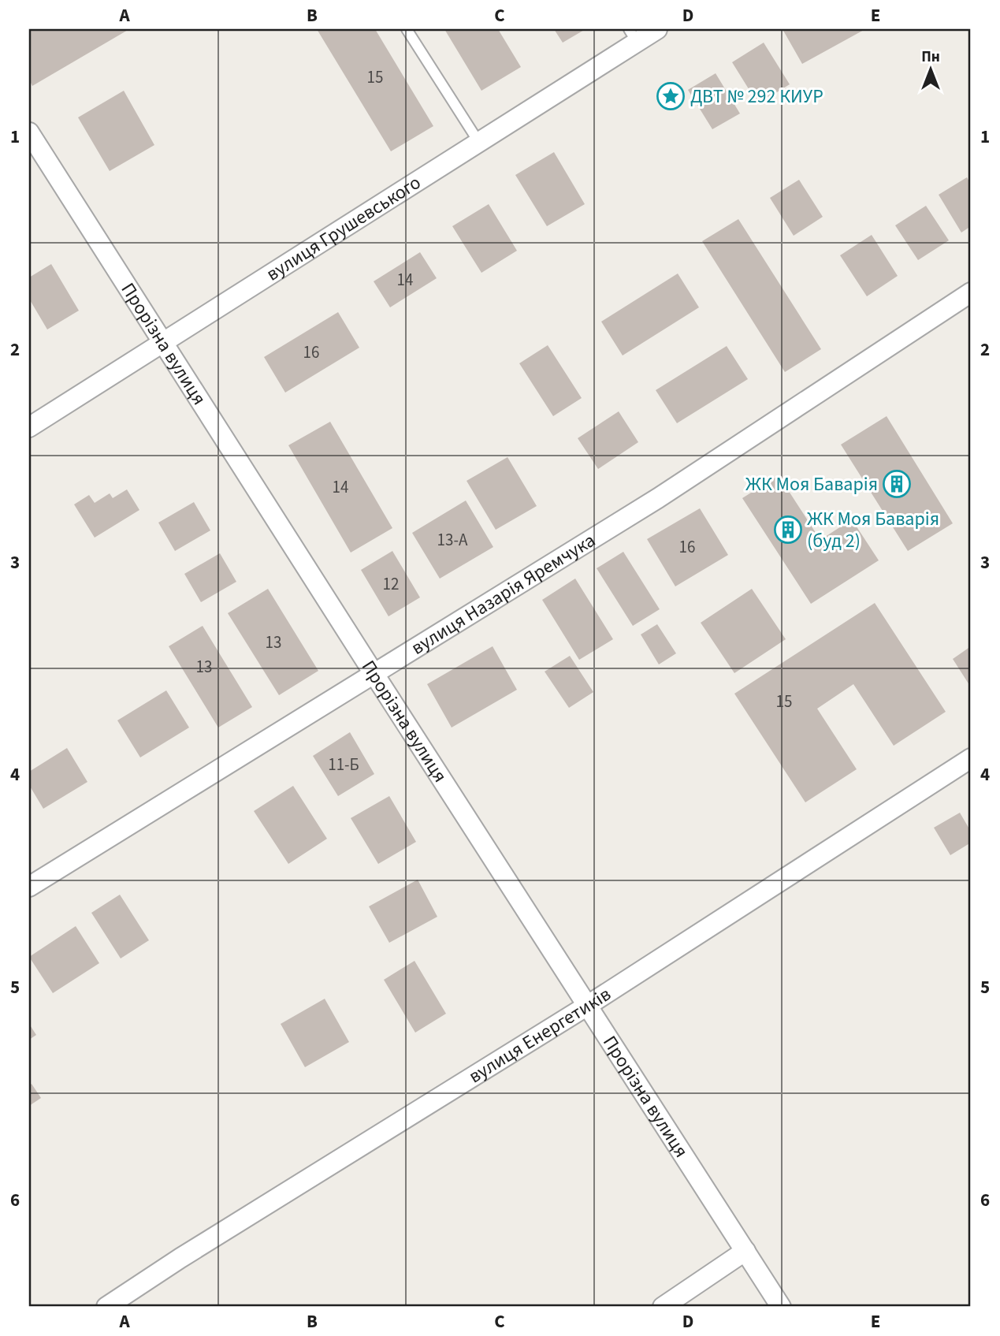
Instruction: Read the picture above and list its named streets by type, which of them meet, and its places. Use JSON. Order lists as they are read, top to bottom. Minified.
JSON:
{"streets":{"street":["вулиця Грушевського","Прорізна вулиця","вулиця Назарія Яремчука","вулиця Енергетиків"]},"crossings":[["вулиця Грушевського","Прорізна вулиця"],["Прорізна вулиця","вулиця Назарія Яремчука"],["Прорізна вулиця","вулиця Енергетиків"]],"places":{"place":["ДВТ № 292 КИУР"],"building":["ЖК Моя Баварія","ЖК Моя Баварія (буд 2)"]},"house_numbers":["15","14","16","14","13-А","16","12","13","13","15","11-Б"],"north":"top","grid":{"columns":["A","B","C","D","E"],"rows":["1","2","3","4","5","6"]}}
